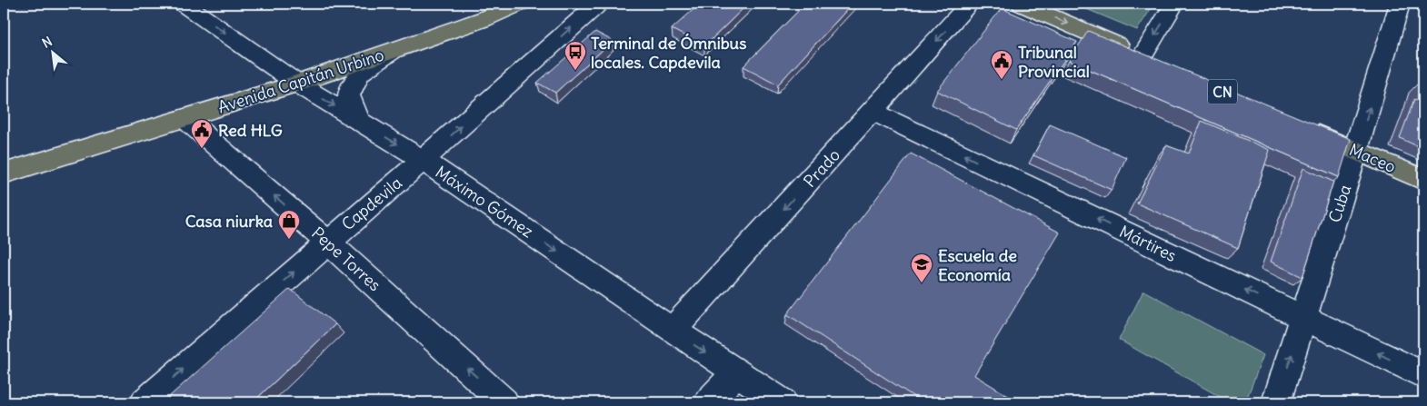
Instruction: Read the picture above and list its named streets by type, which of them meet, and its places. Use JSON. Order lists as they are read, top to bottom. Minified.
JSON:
{"streets":{"main road":["Avenida Capitán Urbino","Maceo"],"street":["Prado","Máximo Gómez","Capdevila","Cuba","Mártires","Pepe Torres"]},"crossings":[["Avenida Capitán Urbino","Máximo Gómez"],["Avenida Capitán Urbino","Pepe Torres"],["Maceo","Cuba"],["Prado","Máximo Gómez"],["Prado","Mártires"],["Máximo Gómez","Capdevila"],["Capdevila","Pepe Torres"],["Cuba","Mártires"]],"one_way":["Prado","Máximo Gómez","Capdevila","Cuba","Mártires","Pepe Torres"],"places":{"bus stop":["Terminal de Ómnibus locales. Capdevila"],"public building":["Tribunal Provincial","Red HLG"],"shop":["Casa niurka"],"school or university":["Escuela de Economía"]},"north":"top left"}
